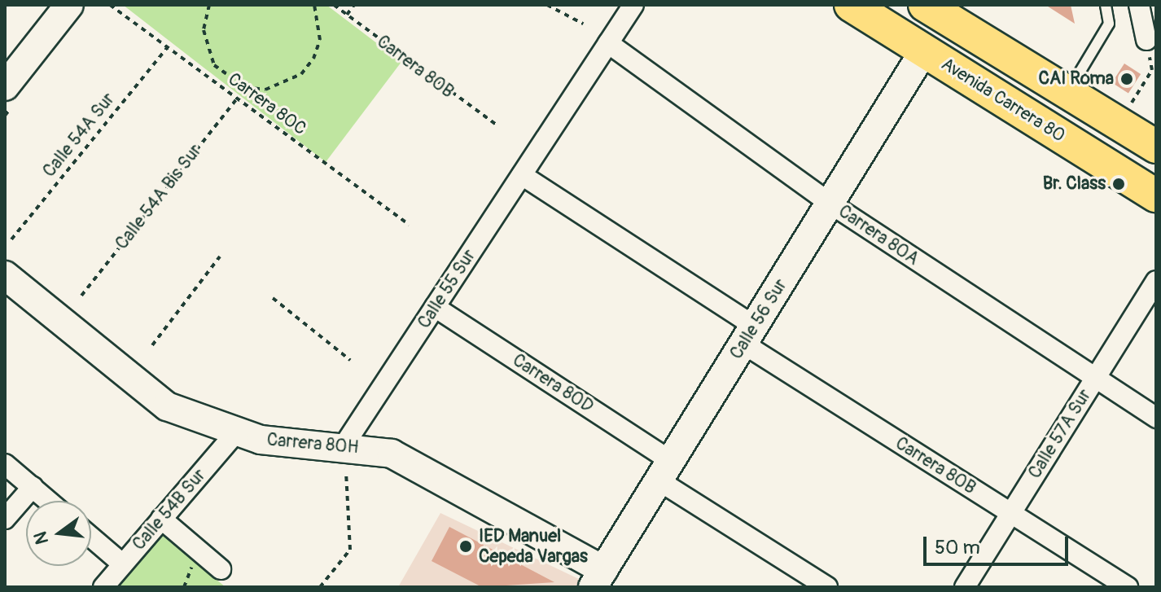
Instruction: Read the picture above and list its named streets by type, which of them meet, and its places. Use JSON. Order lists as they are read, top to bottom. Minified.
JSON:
{"streets":{"main road":["Avenida Carrera 80"],"street":["Carrera 80B","Carrera 80A","Calle 55 Sur","Calle 56 Sur","Carrera 80D","Calle 57A Sur","Carrera 80H","Calle 54B Sur"],"path":["Carrera 80C","Calle 54A Sur","Calle 54A Bis Sur"]},"crossings":[["Carrera 80B","Calle 55 Sur"],["Carrera 80B","Calle 56 Sur"],["Carrera 80B","Calle 57A Sur"],["Avenida Carrera 80","Calle 56 Sur"],["Carrera 80C","Calle 54A Sur"],["Carrera 80C","Calle 54A Bis Sur"],["Carrera 80A","Calle 55 Sur"],["Carrera 80A","Calle 56 Sur"],["Carrera 80A","Calle 57A Sur"],["Calle 55 Sur","Carrera 80D"],["Calle 55 Sur","Carrera 80H"],["Calle 56 Sur","Carrera 80D"],["Calle 56 Sur","Carrera 80H"],["Carrera 80H","Calle 54B Sur"]],"places":["CAI Roma","Br. Class","IED Manuel Cepeda Vargas"],"scale_bar":"50 m","north":"left"}
